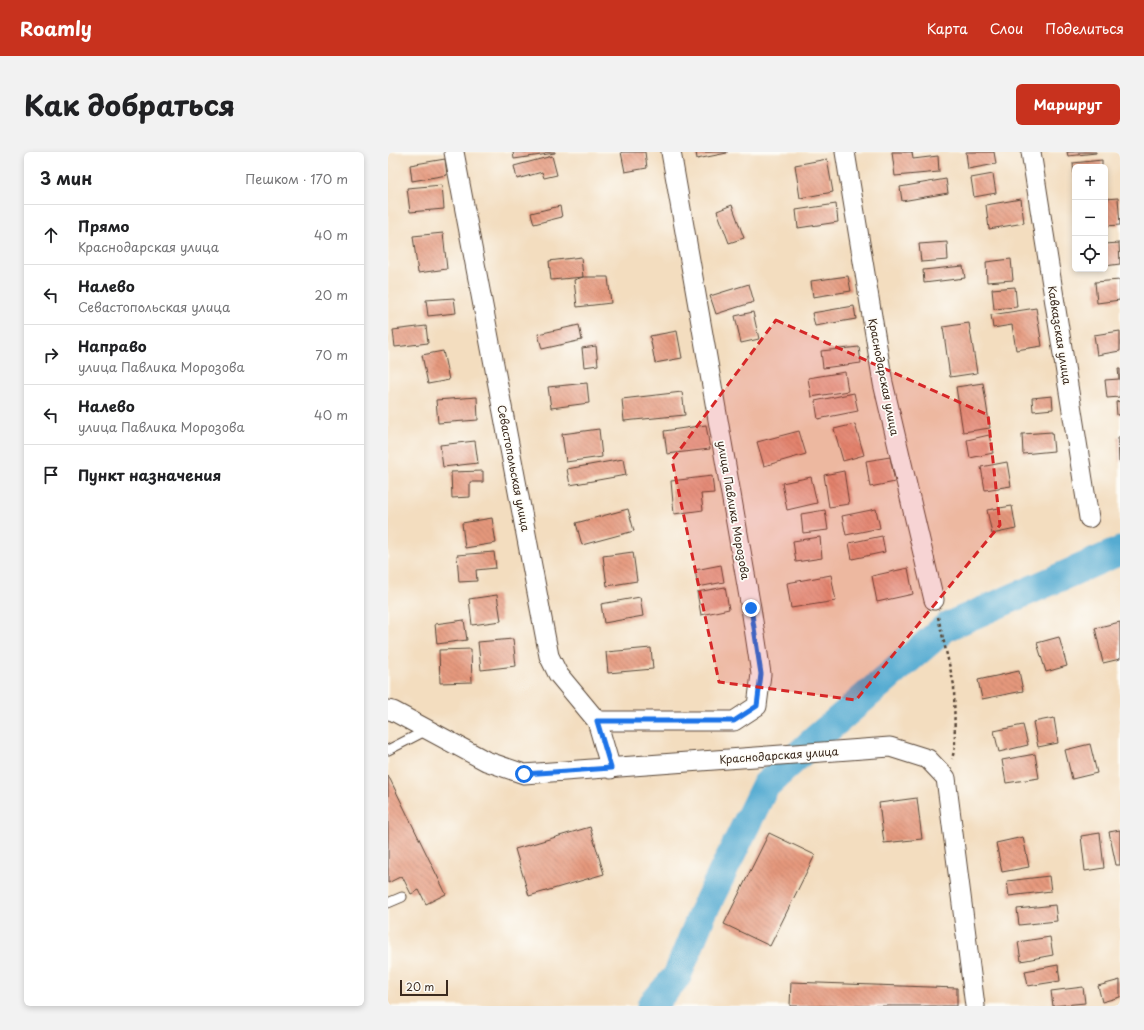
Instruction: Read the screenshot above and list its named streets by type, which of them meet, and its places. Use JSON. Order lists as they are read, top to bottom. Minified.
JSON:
{"streets":{"street":["Кавказская улица","Краснодарская улица","Севастопольская улица","улица Павлика Морозова"]},"crossings":[["Краснодарская улица","Севастопольская улица"],["Севастопольская улица","улица Павлика Морозова"]],"scale_bar":"20 m","page":{"header":"Roamly","nav":["Карта","Слои","Поделиться"],"title":"Как добраться","buttons":"Маршрут","heading":["3 мин","Пешком · 170 m"],"map_buttons":["+","−"],"list":[["Прямо","Краснодарская улица","40 m"],["Налево","Севастопольская улица","20 m"],["Направо","улица Павлика Морозова","70 m"],["Налево","улица Павлика Морозова","40 m"],"Пункт назначения"],"scale":"20 m"}}
